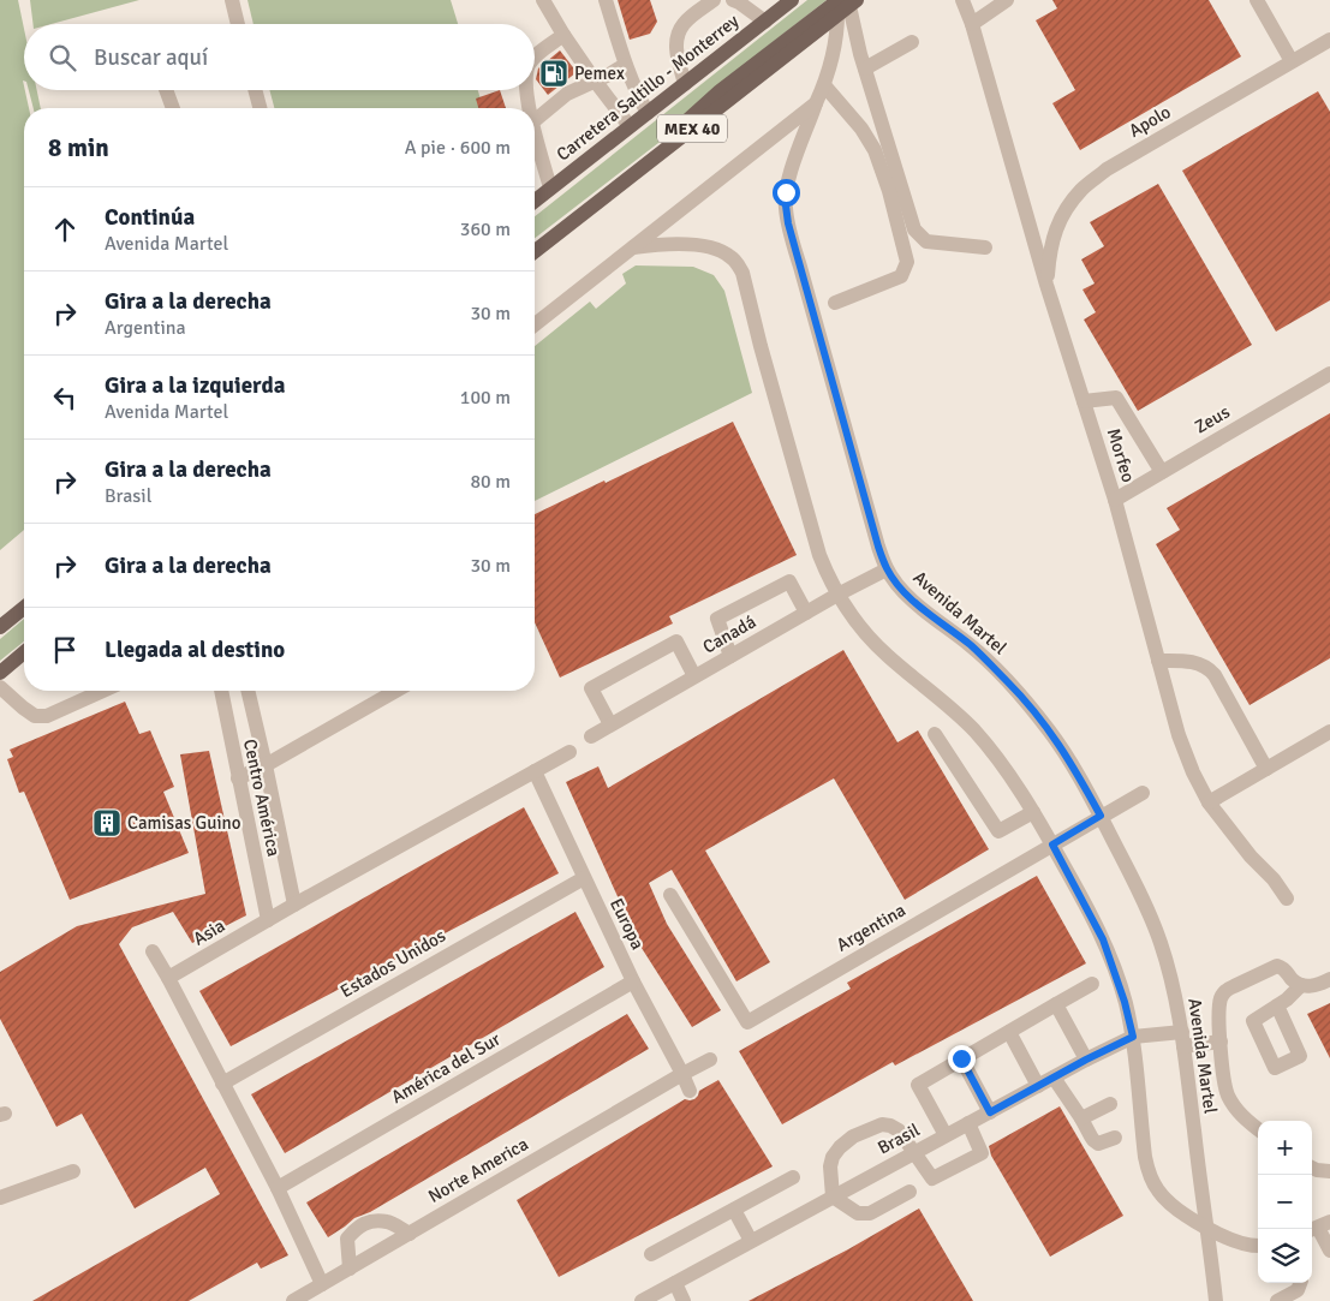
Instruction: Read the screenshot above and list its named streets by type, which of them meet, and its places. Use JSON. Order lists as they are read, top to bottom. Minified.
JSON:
{"streets":{"main road":["Carretera Saltillo - Monterrey","MEX 40"],"street":["Apolo","Zeus","Morfeo","Avenida Martel","Canadá","Centro América","Europa","Argentina","Asia","Estados Unidos","América del Sur","Brasil","Norte America"]},"crossings":[["Apolo","Morfeo"],["MEX 40","Avenida Martel"],["Zeus","Morfeo"],["Avenida Martel","Canadá"],["Avenida Martel","Argentina"],["Avenida Martel","Brasil"],["Centro América","Asia"],["Europa","Asia"],["Europa","Estados Unidos"],["Europa","América del Sur"],["Europa","Norte America"]],"places":{"fuel station":["Pemex"],"building":["Camisas Guino"]},"page":{"search":"Buscar aquí","heading":["8 min","A pie · 600 m"],"list":[["Continúa","Avenida Martel","360 m"],["Gira a la derecha","Argentina","30 m"],["Gira a la izquierda","Avenida Martel","100 m"],["Gira a la derecha","Brasil","80 m"],["Gira a la derecha","30 m"],"Llegada al destino"],"map_buttons":["+","−"]}}
